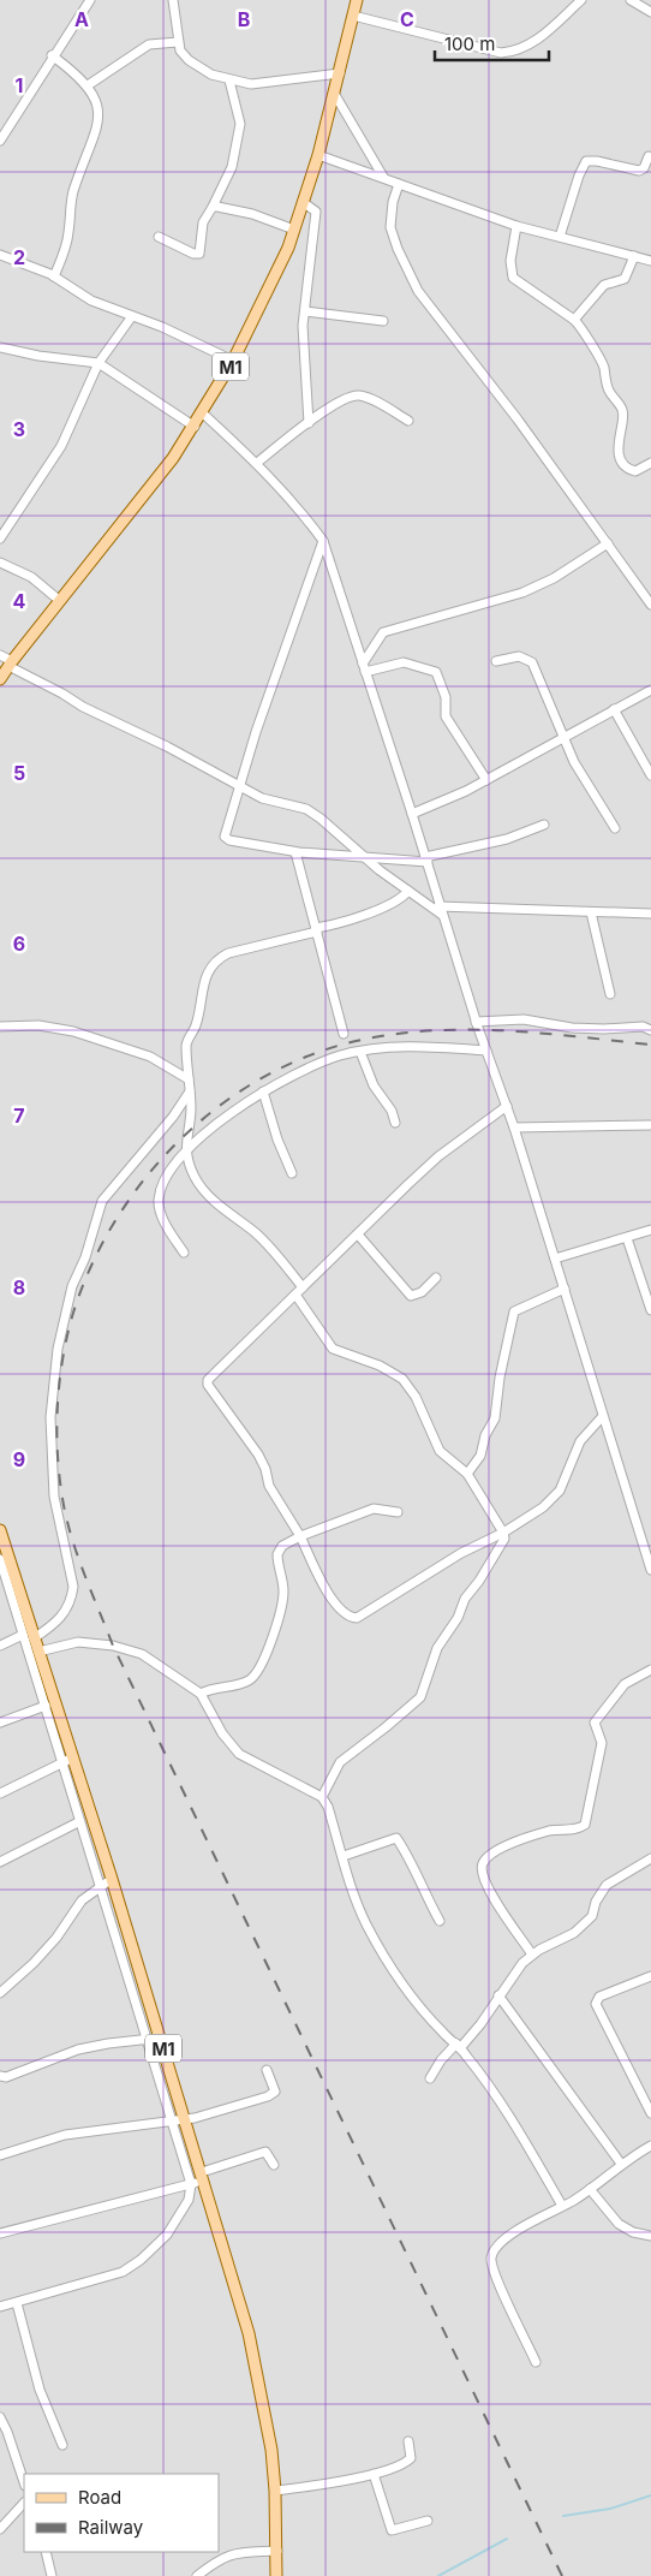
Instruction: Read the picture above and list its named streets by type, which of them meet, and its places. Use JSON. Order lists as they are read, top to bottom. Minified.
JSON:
{"streets":{"main road":["M1"]},"legend":["Road","Railway"],"scale_bar":"100 m","grid":{"columns":["A","B","C"],"rows":["1","2","3","4","5","6","7","8","9"]}}
